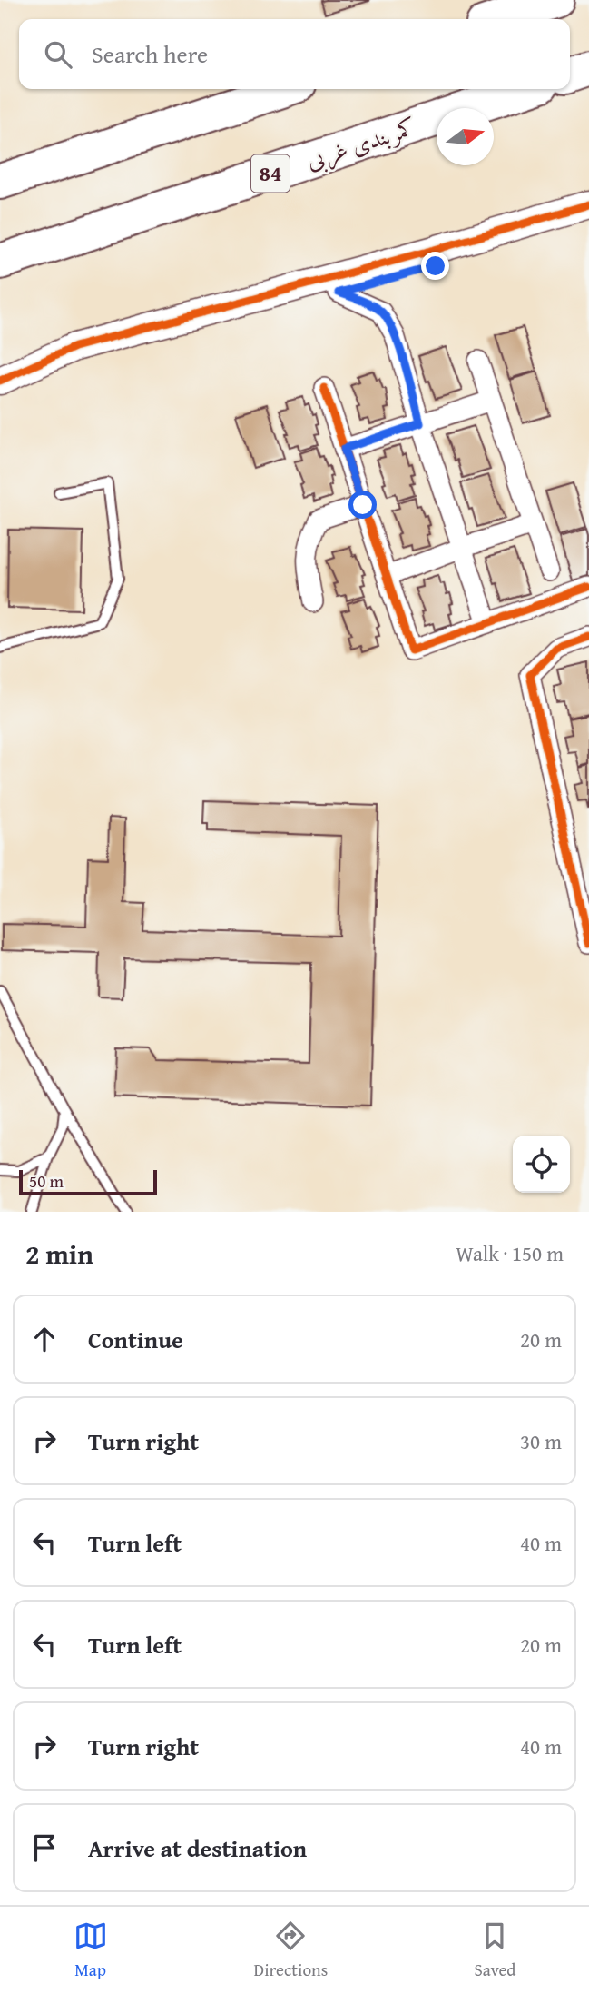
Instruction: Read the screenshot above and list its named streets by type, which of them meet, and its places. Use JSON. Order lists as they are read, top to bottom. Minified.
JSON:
{"streets":{"highway":["کمربندی غربی","84"]},"scale_bar":"50 m","north":"right","page":{"search":"Search here","scale":"50 m","heading":["2 min","Walk · 150 m"],"list":[["Continue","20 m"],["Turn right","30 m"],["Turn left","40 m"],["Turn left","20 m"],["Turn right","40 m"],"Arrive at destination"],"nav":["Map","Directions","Saved"]}}
